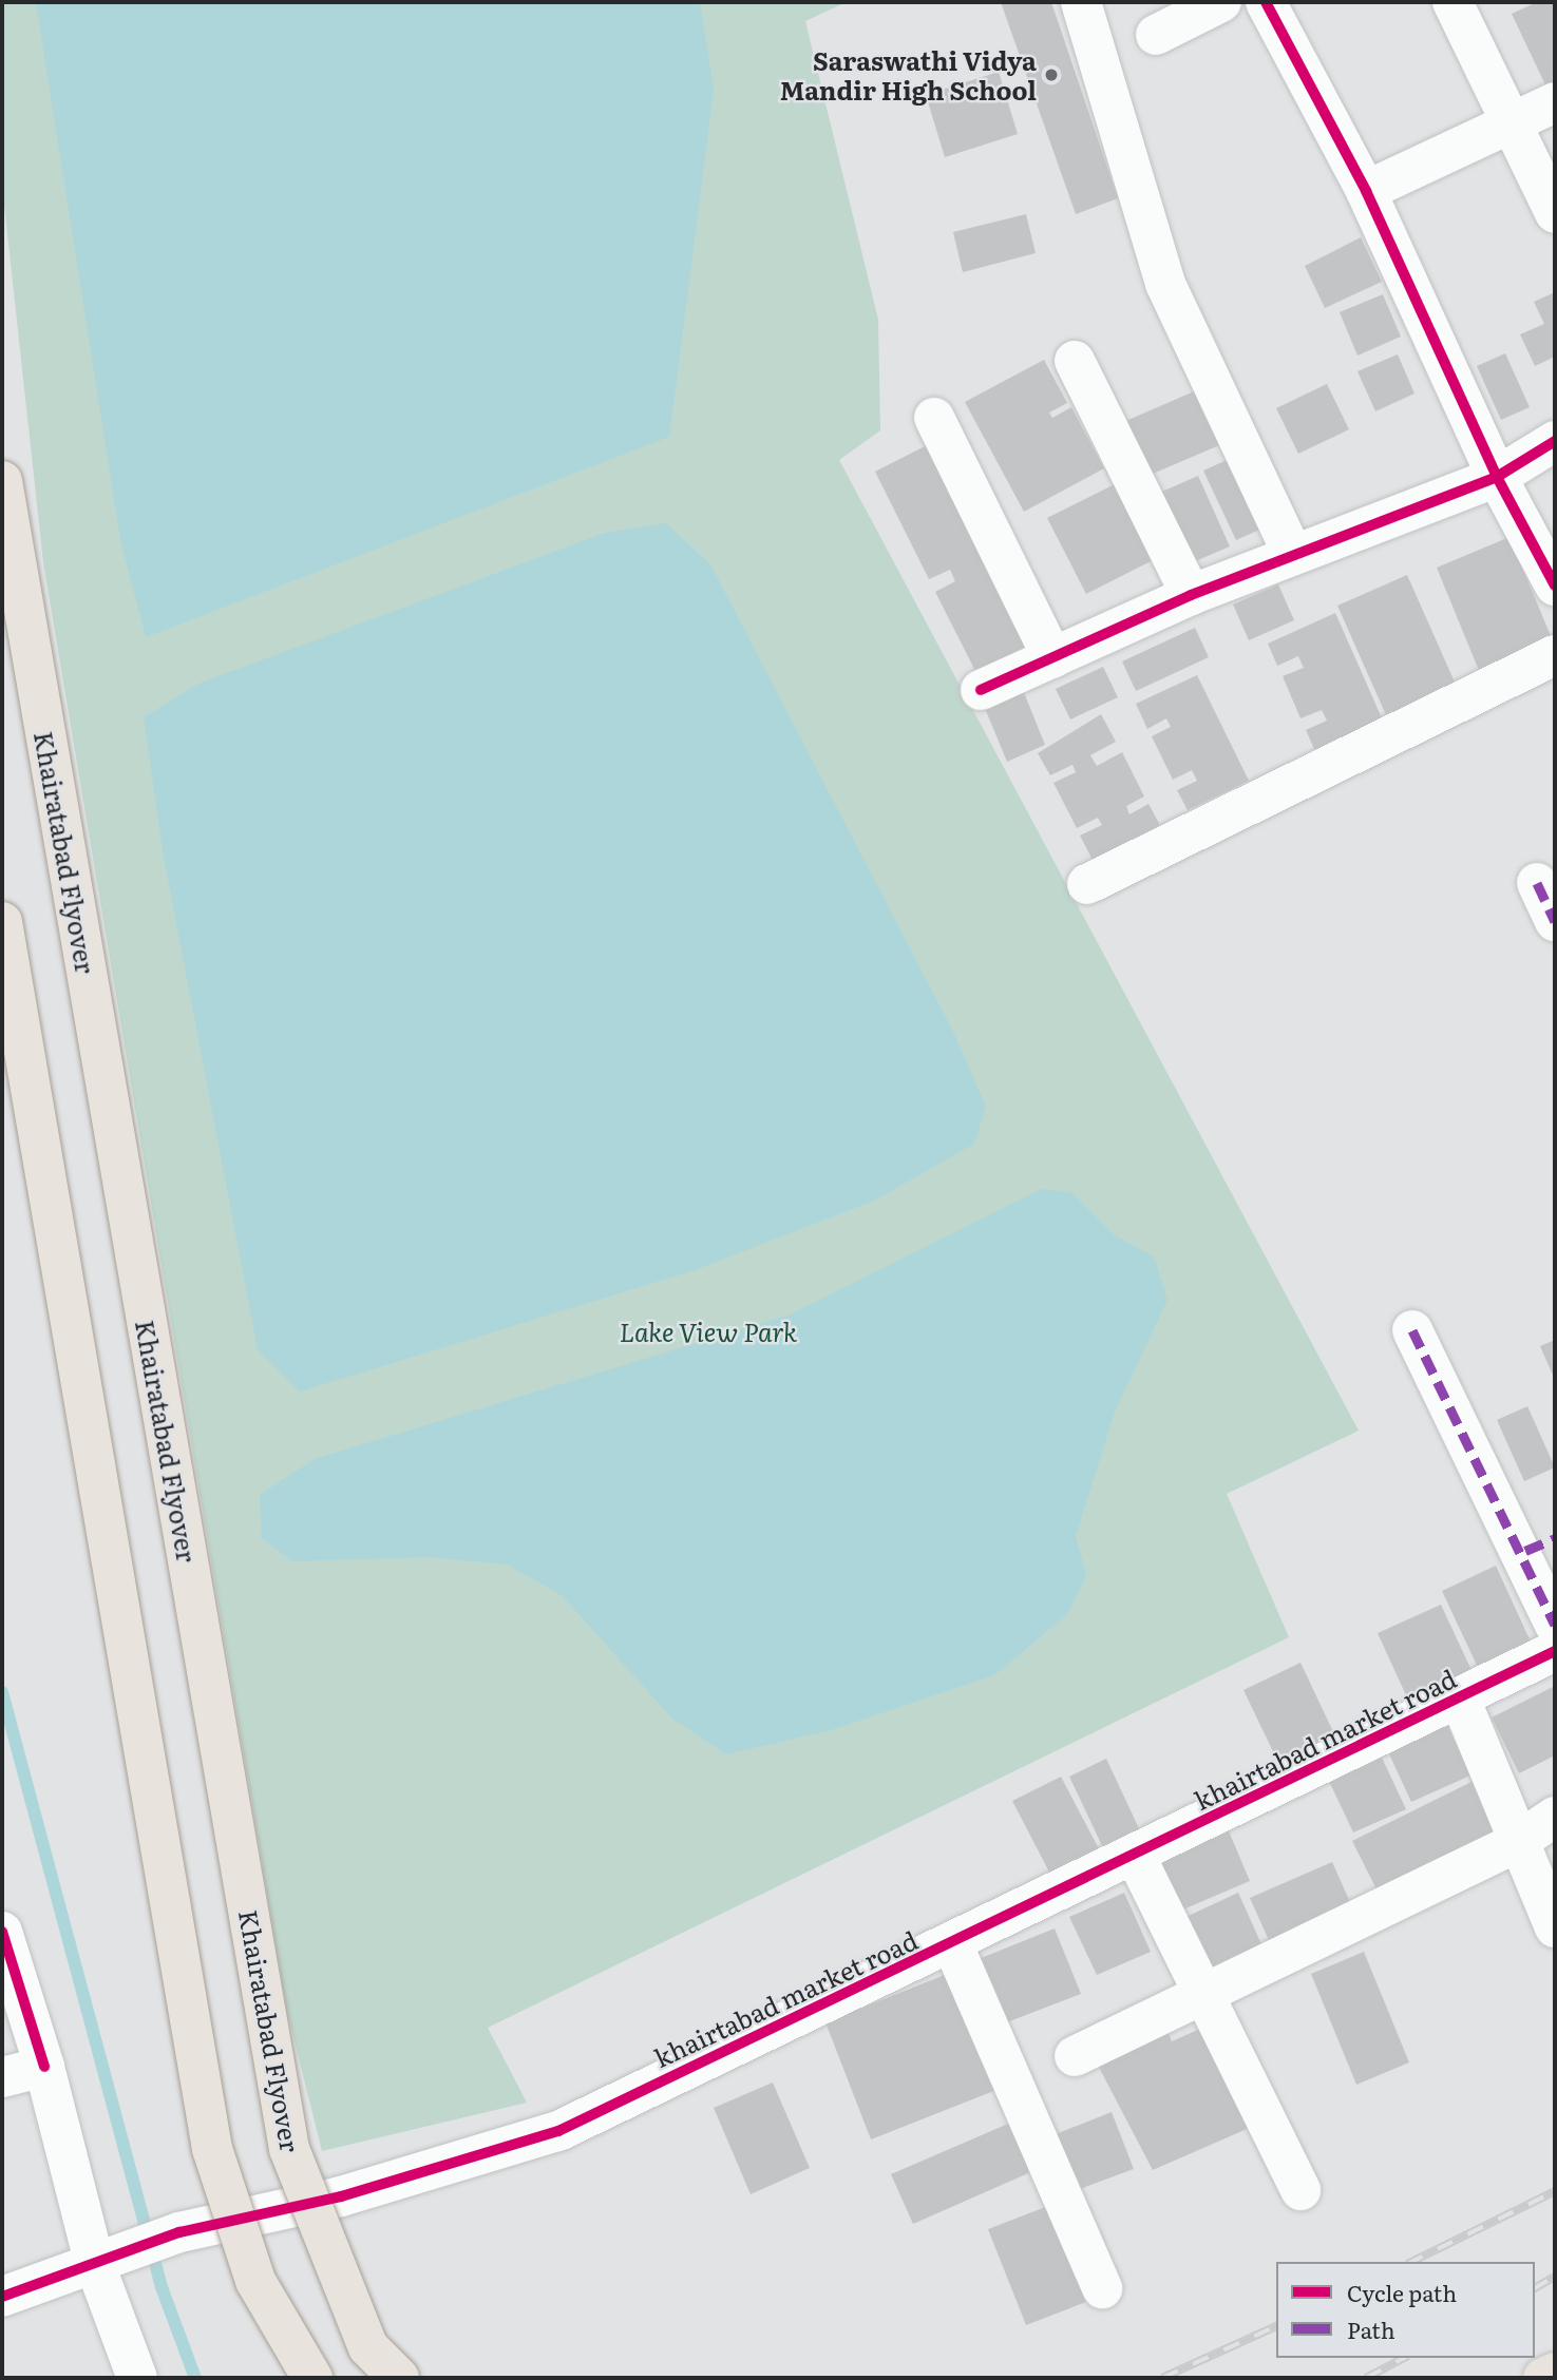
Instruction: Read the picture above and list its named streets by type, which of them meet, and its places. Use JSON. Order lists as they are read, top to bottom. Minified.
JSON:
{"streets":{"main road":["Khairatabad Flyover"],"street":["khairtabad market road"]},"parks":["Lake View Park"],"places":["Saraswathi Vidya Mandir High School"],"legend":["Cycle path","Path"]}
